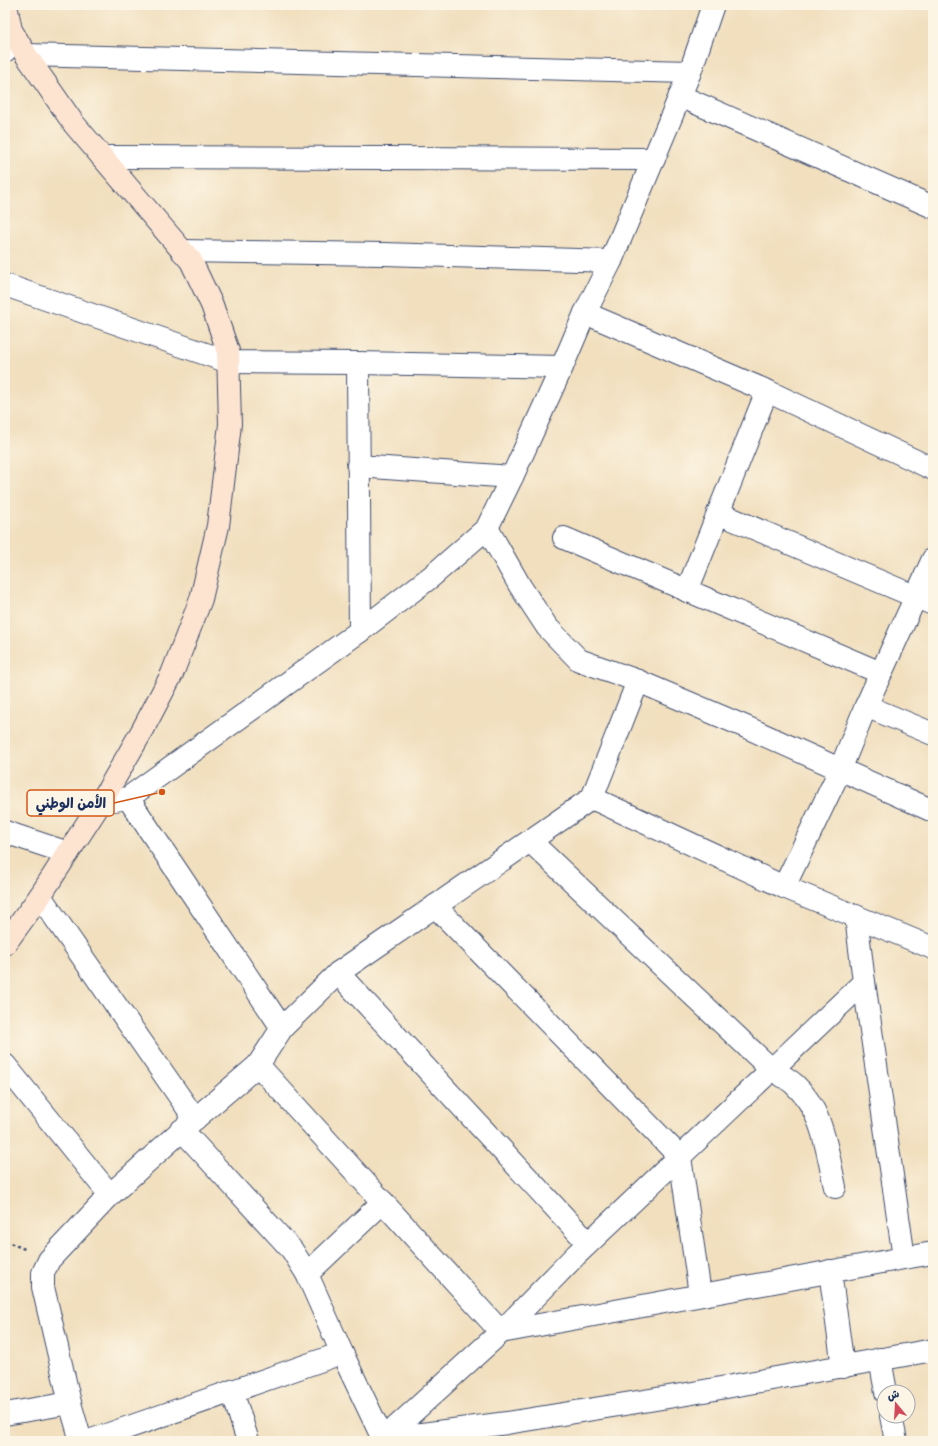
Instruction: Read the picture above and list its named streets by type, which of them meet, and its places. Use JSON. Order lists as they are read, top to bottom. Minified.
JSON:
{"places":["الأمن الوطني"],"north":"top"}
